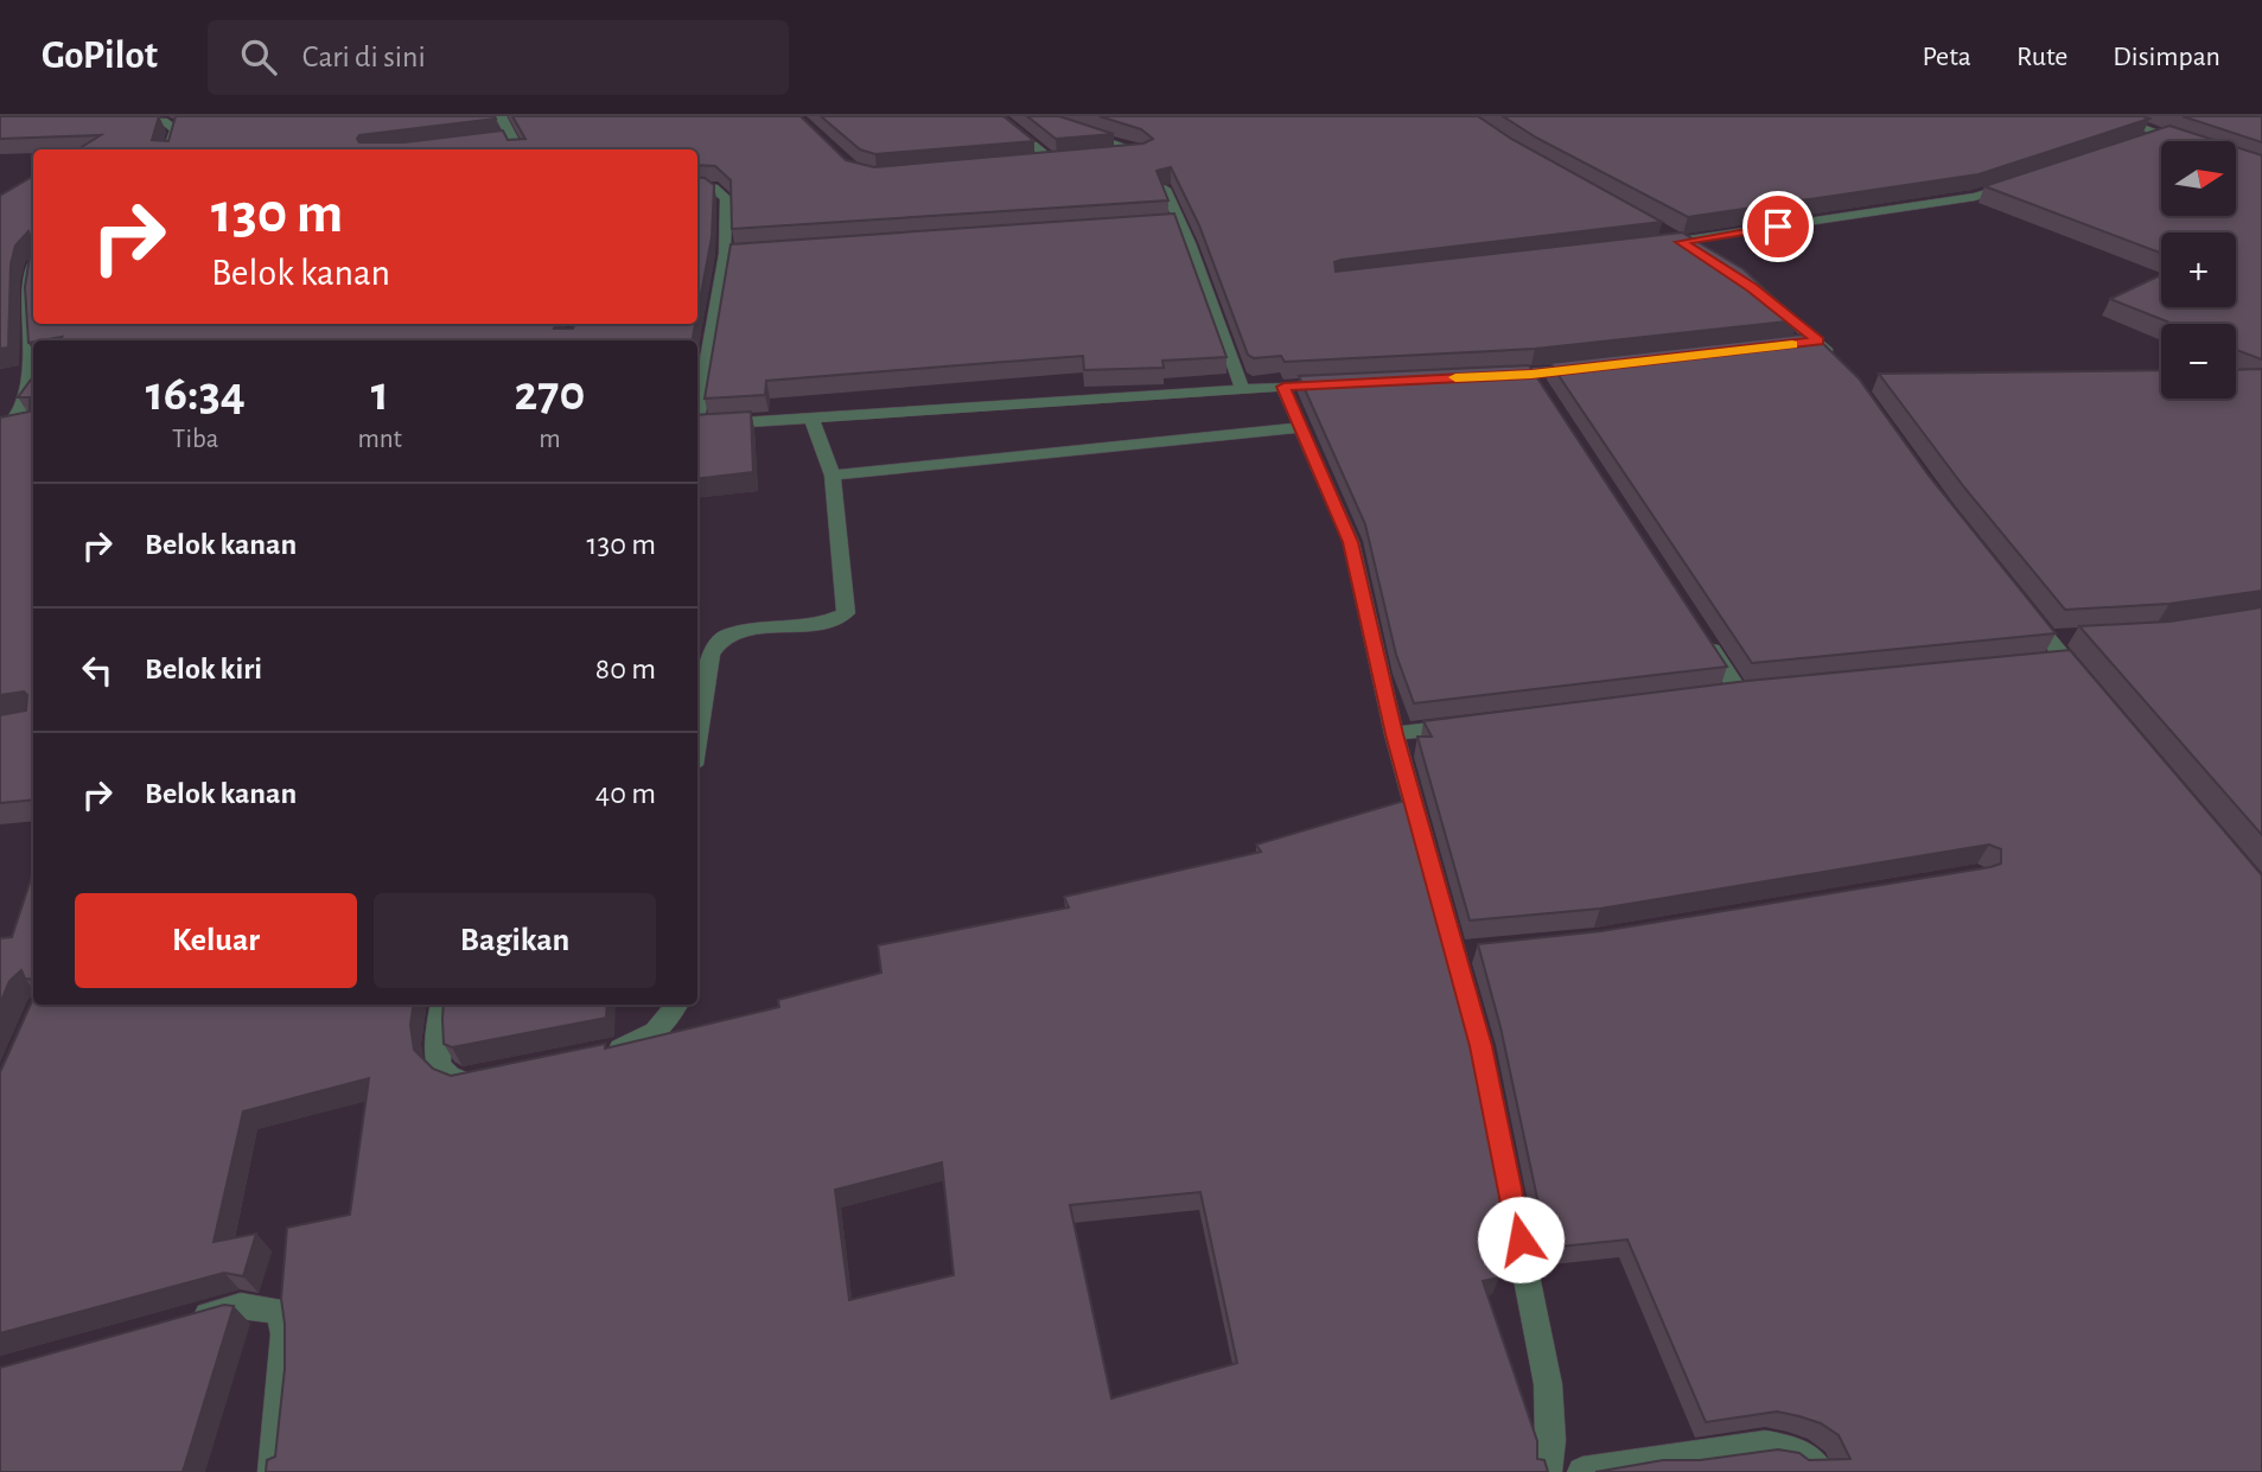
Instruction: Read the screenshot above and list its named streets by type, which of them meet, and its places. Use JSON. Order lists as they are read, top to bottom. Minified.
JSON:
{"north":"right","page":{"header":"GoPilot","search":"Cari di sini","nav":["Peta","Rute","Disimpan"],"map_buttons":["+","−"],"turn":["130 m","Belok kanan"],"eta":["16:34","Tiba","1","mnt","270","m"],"list":[{"name":"Belok kanan","value":"130 m"},{"name":"Belok kiri","value":"80 m"},{"name":"Belok kanan","value":"40 m"}],"buttons":["Keluar","Bagikan"]}}
